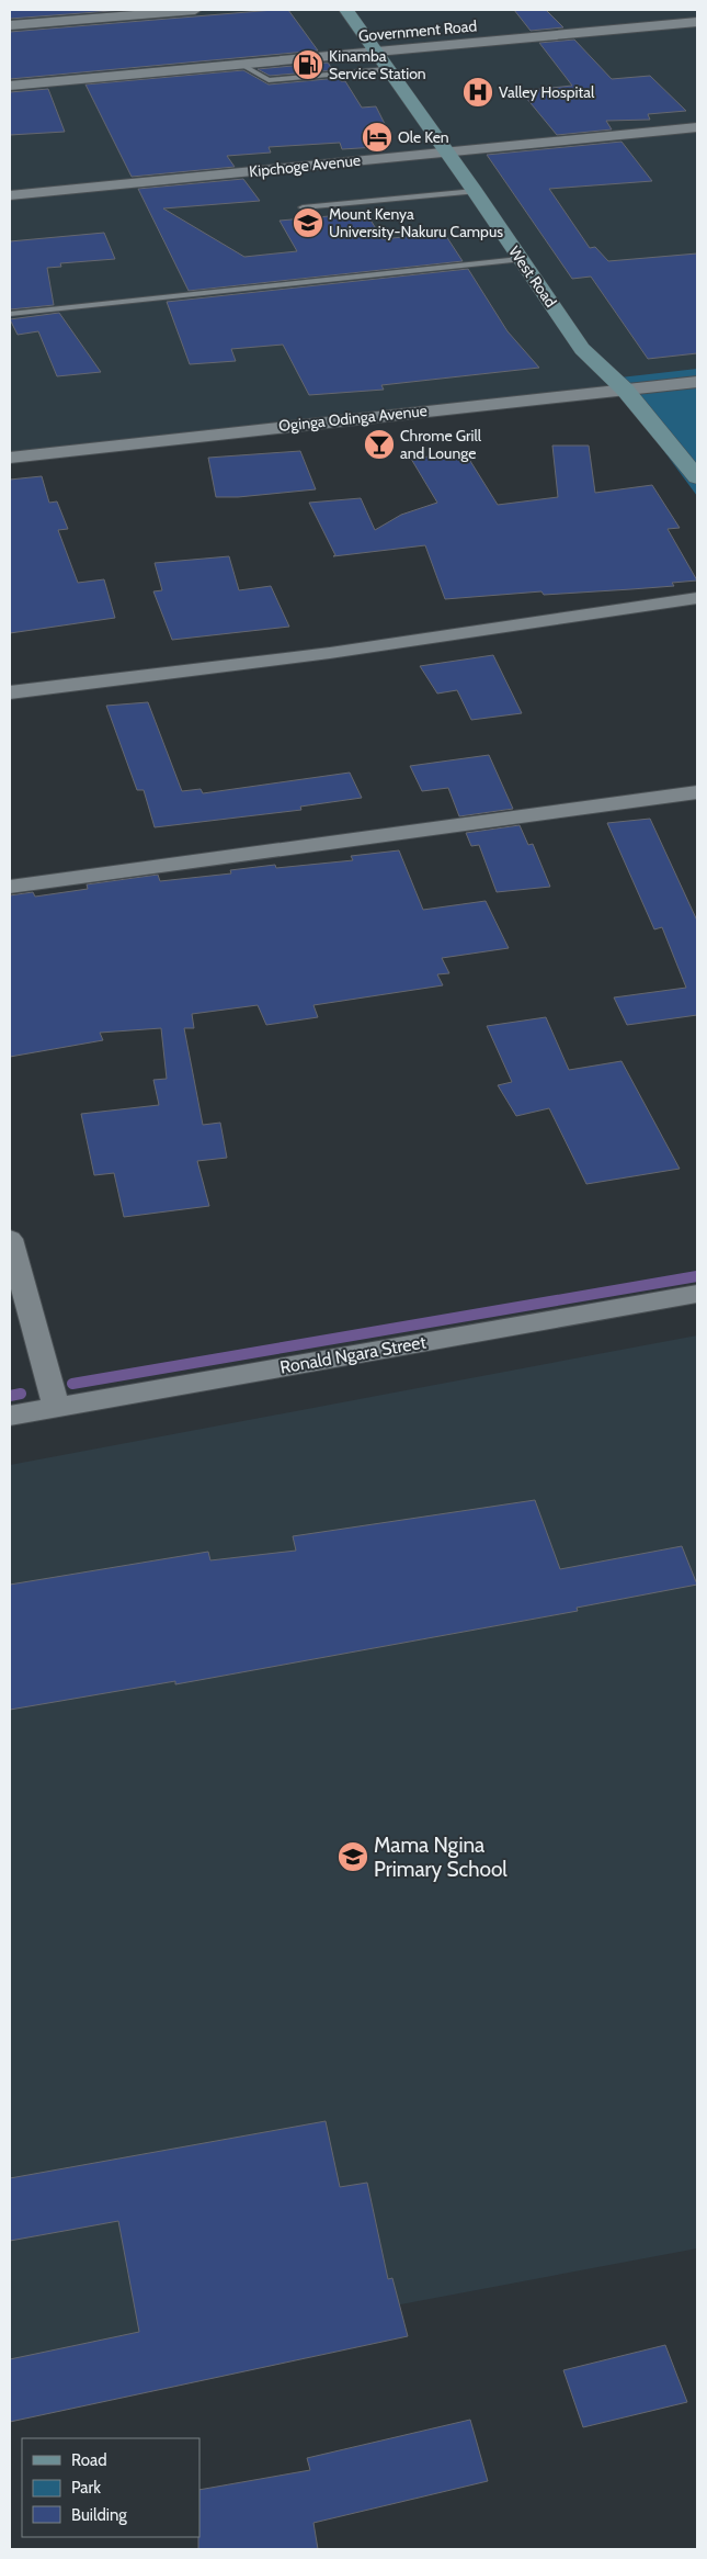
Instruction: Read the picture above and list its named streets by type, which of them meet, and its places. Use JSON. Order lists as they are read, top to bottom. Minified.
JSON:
{"streets":{"street":["Government Road","Kipchoge Avenue","West Road","Oginga Odinga Avenue","Ronald Ngara Street"]},"crossings":[["Government Road","West Road"],["Kipchoge Avenue","West Road"],["West Road","Oginga Odinga Avenue"]],"places":{"fuel station":["Kinamba Service Station"],"hospital":["Valley Hospital"],"hotel":["Ole Ken"],"school or university":["Mount Kenya University-Nakuru Campus","Mama Ngina Primary School"],"bar":["Chrome Grill and Lounge"]},"legend":["Road","Park","Building"]}
